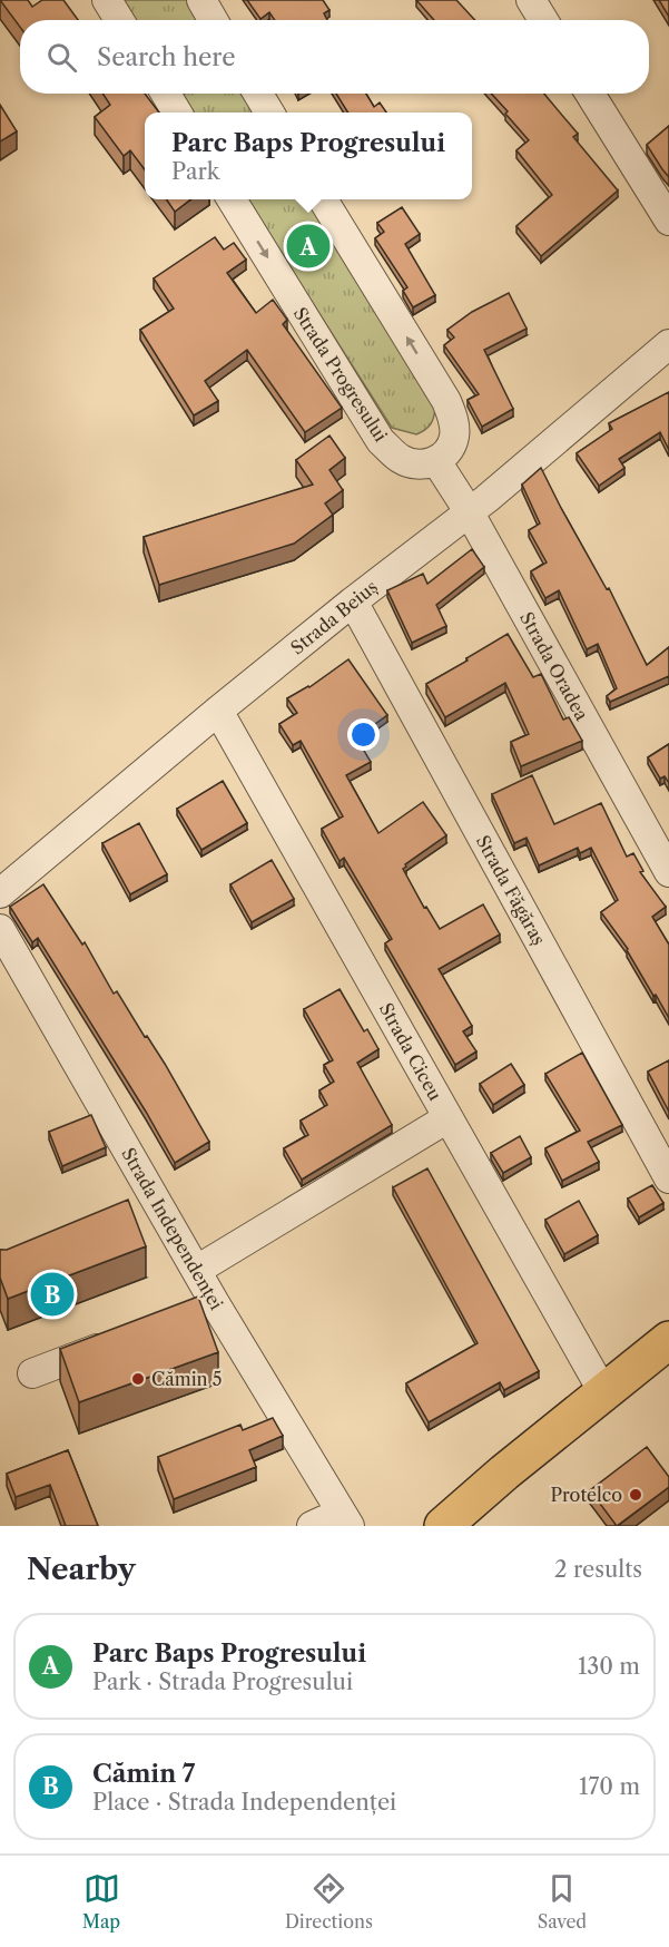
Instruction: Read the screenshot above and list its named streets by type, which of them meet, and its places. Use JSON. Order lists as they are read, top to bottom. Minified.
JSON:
{"streets":{"street":["Strada Progresului","Strada Beiuș","Strada Oradea","Strada Făgăraș","Strada Ciceu","Strada Independenței"]},"crossings":[["Strada Progresului","Strada Oradea"],["Strada Beiuș","Strada Oradea"],["Strada Beiuș","Strada Făgăraș"],["Strada Beiuș","Strada Ciceu"]],"places":["Cămin 5","Protelco"],"page":{"search":"Search here","popup":["Parc Baps Progresului","Park"],"pins":["A","B"],"heading":["Nearby","2 results"],"list":[{"mark":"A","name":"Parc Baps Progresului","note":"Park · Strada Progresului","value":"130 m"},{"mark":"B","name":"Cămin 7","note":"Place · Strada Independenței","value":"170 m"}],"nav":["Map","Directions","Saved"]}}
